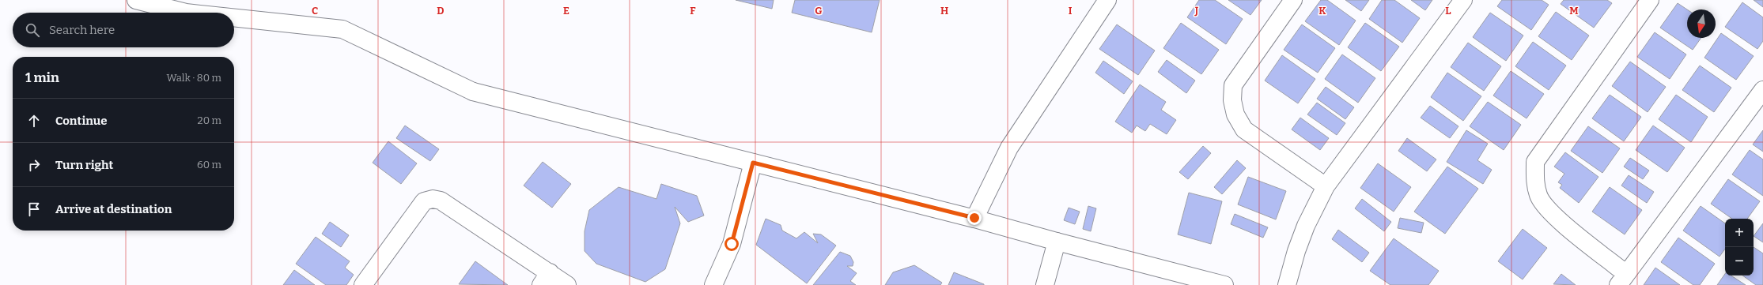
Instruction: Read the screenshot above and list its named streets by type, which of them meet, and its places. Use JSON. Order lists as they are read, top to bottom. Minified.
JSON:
{"north":"bottom","page":{"search":"Search here","heading":["1 min","Walk · 80 m"],"list":[["Continue","20 m"],["Turn right","60 m"],"Arrive at destination"],"map_buttons":["+","−"]},"grid":{"columns":["C","D","E","F","G","H","I","J","K","L","M"]}}
